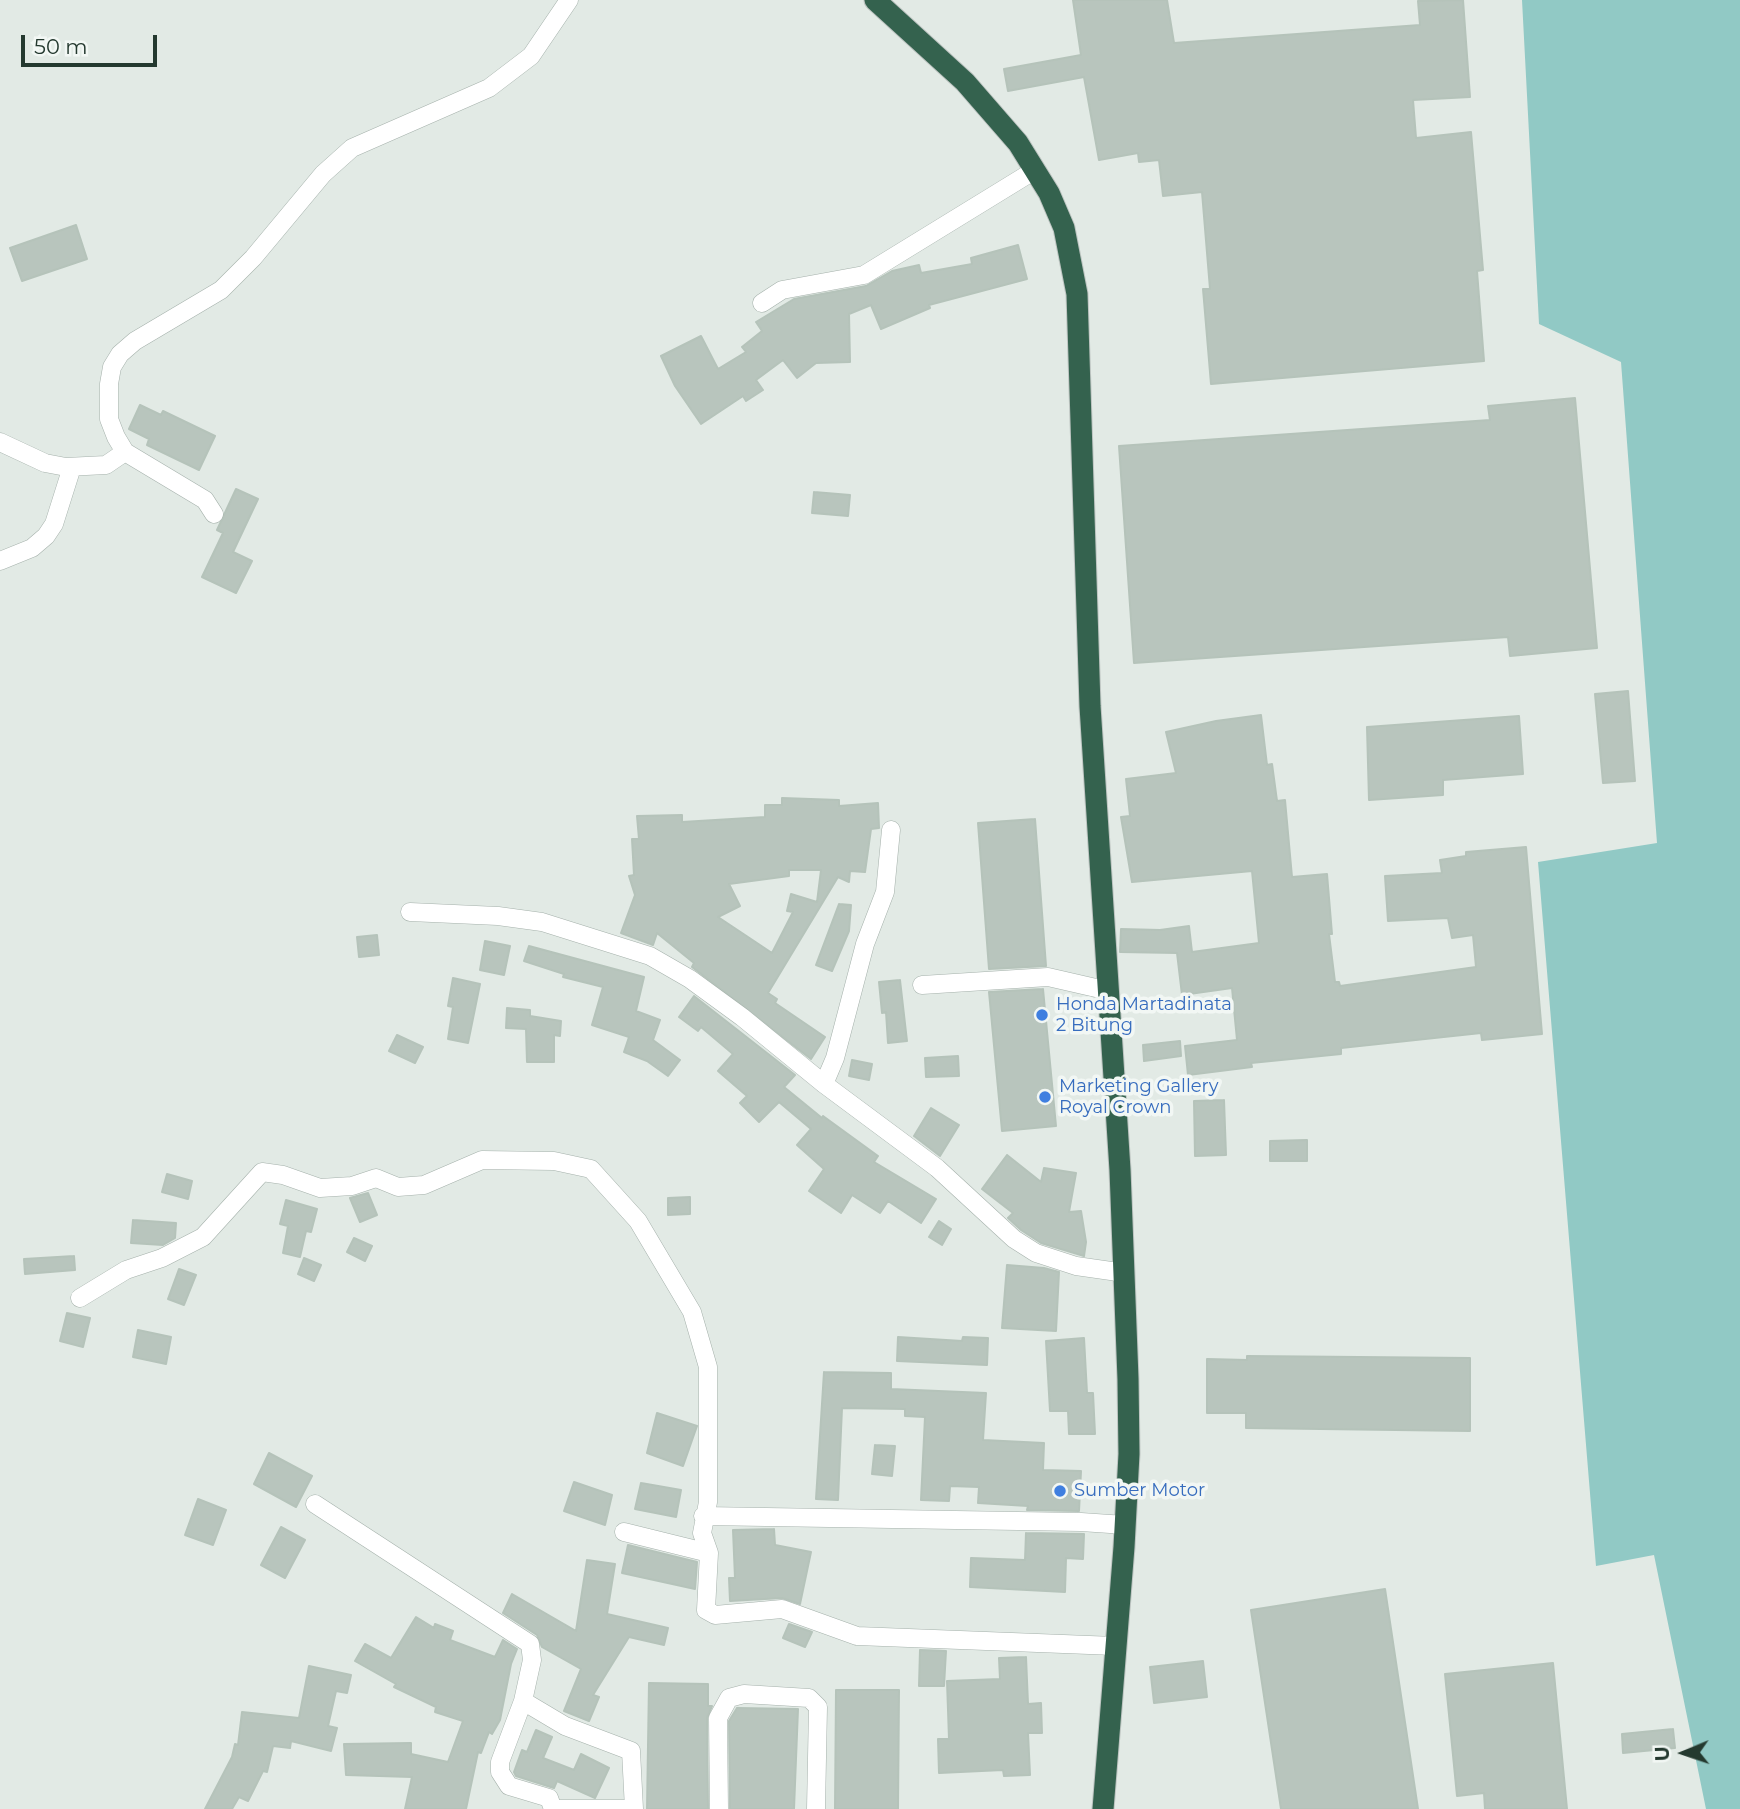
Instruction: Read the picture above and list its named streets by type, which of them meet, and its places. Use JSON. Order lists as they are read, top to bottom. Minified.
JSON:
{"places":["Honda Martadinata 2 Bitung","Marketing Gallery Royal Crown","Sumber Motor"],"scale_bar":"50 m","north":"left"}
